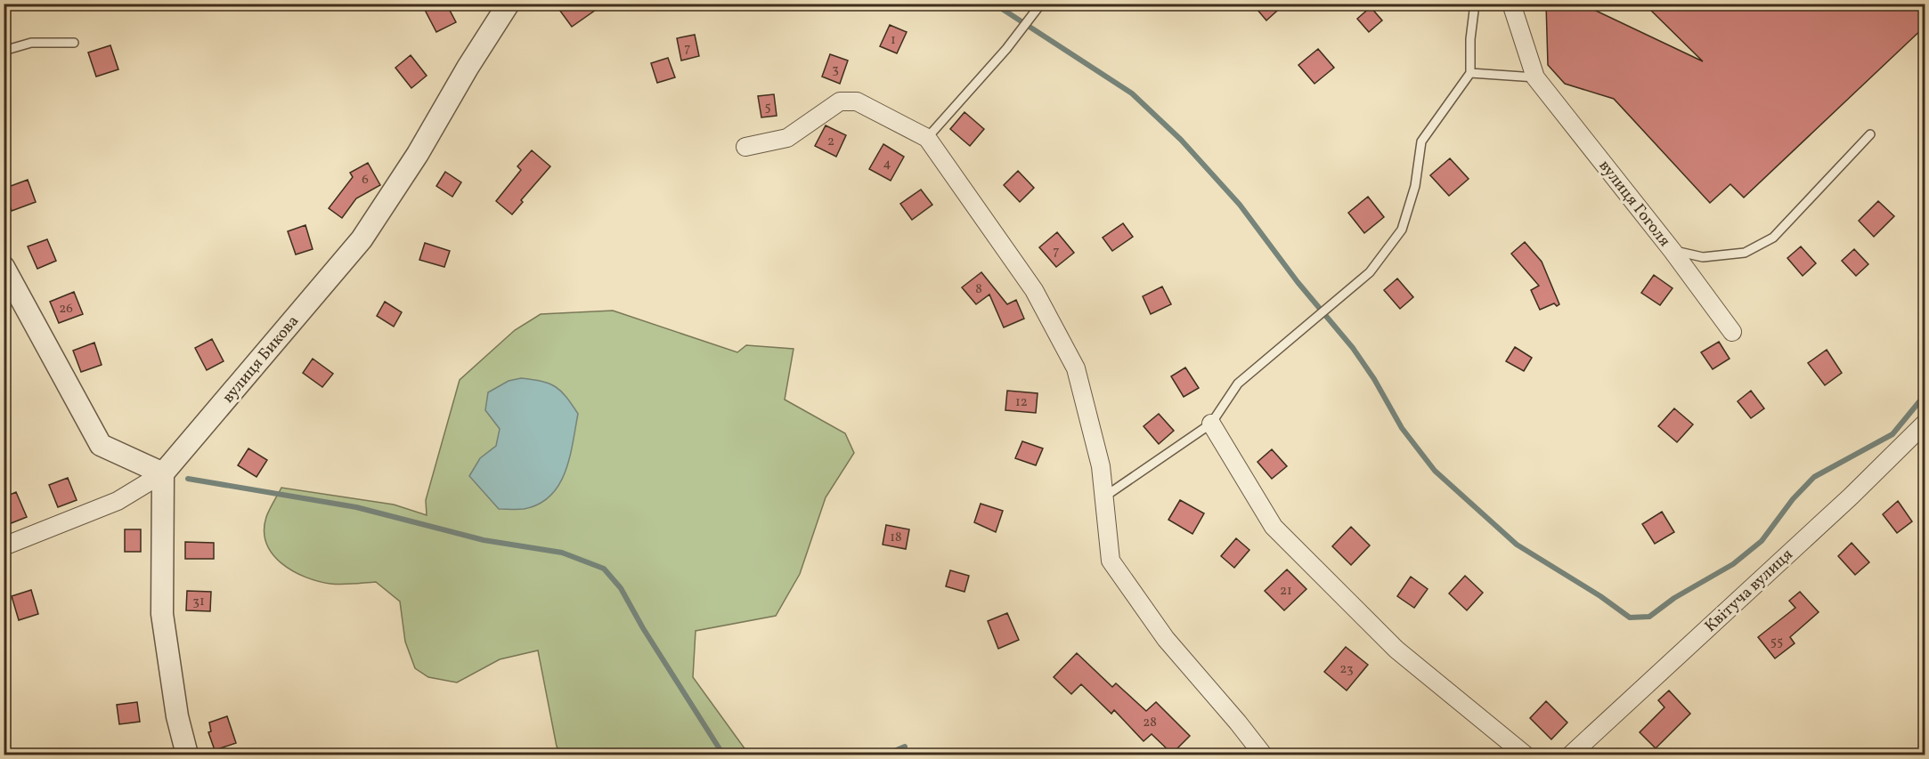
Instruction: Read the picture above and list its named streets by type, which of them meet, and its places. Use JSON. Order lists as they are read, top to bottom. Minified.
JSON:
{"streets":{"street":["вулиця Гоголя","вулиця Бикова","Квітуча вулиця"]},"house_numbers":["1","7","3","5","2","4","6","7","8","26","12","18","21","31","55","23","28"]}
